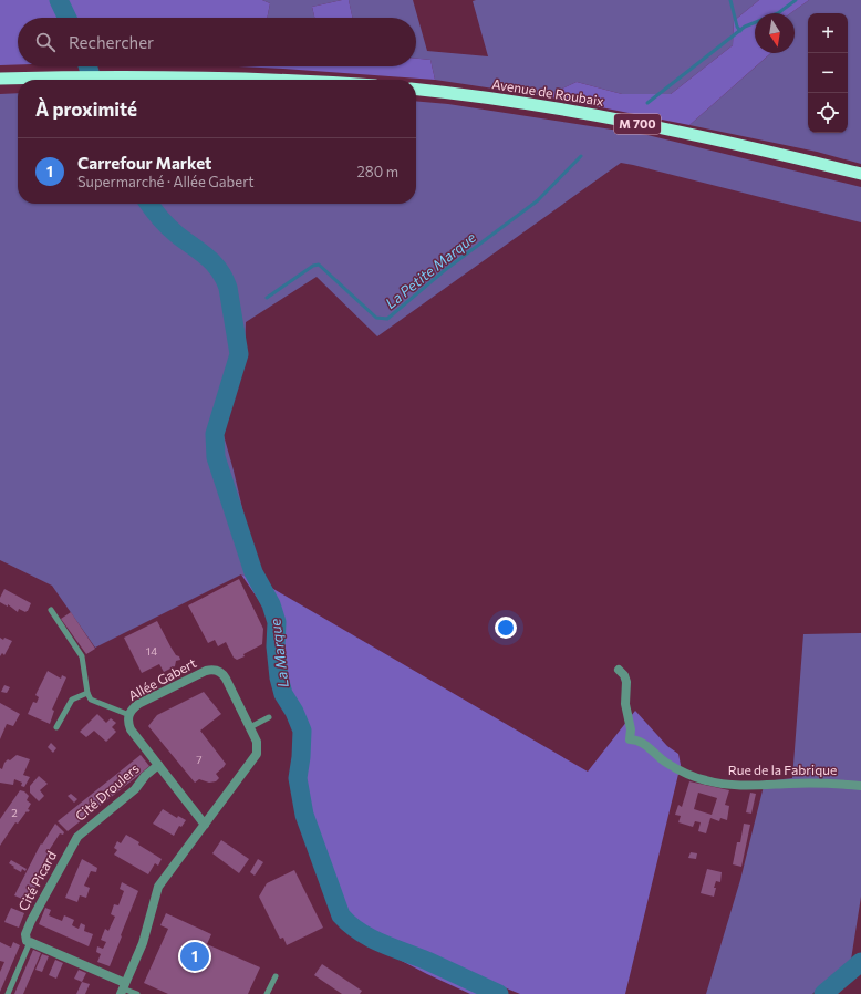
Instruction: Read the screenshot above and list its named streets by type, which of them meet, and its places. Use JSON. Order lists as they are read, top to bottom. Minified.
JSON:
{"streets":{"highway":["Avenue de Roubaix","M 700"],"street":["Allée Gabert","Rue de la Fabrique","Cité Droulers","Cité Picard"]},"crossings":[["Allée Gabert","Cité Droulers"],["Cité Droulers","Cité Picard"]],"water":["La Petite Marque","La Marque"],"house_numbers":["14","7","2"],"north":"bottom","page":{"map_buttons":["+","−"],"search":"Rechercher","heading":"À proximité","list":[{"mark":"1","name":"Carrefour Market","note":"Supermarché · Allée Gabert","value":"280 m"}],"pins":"1"}}
